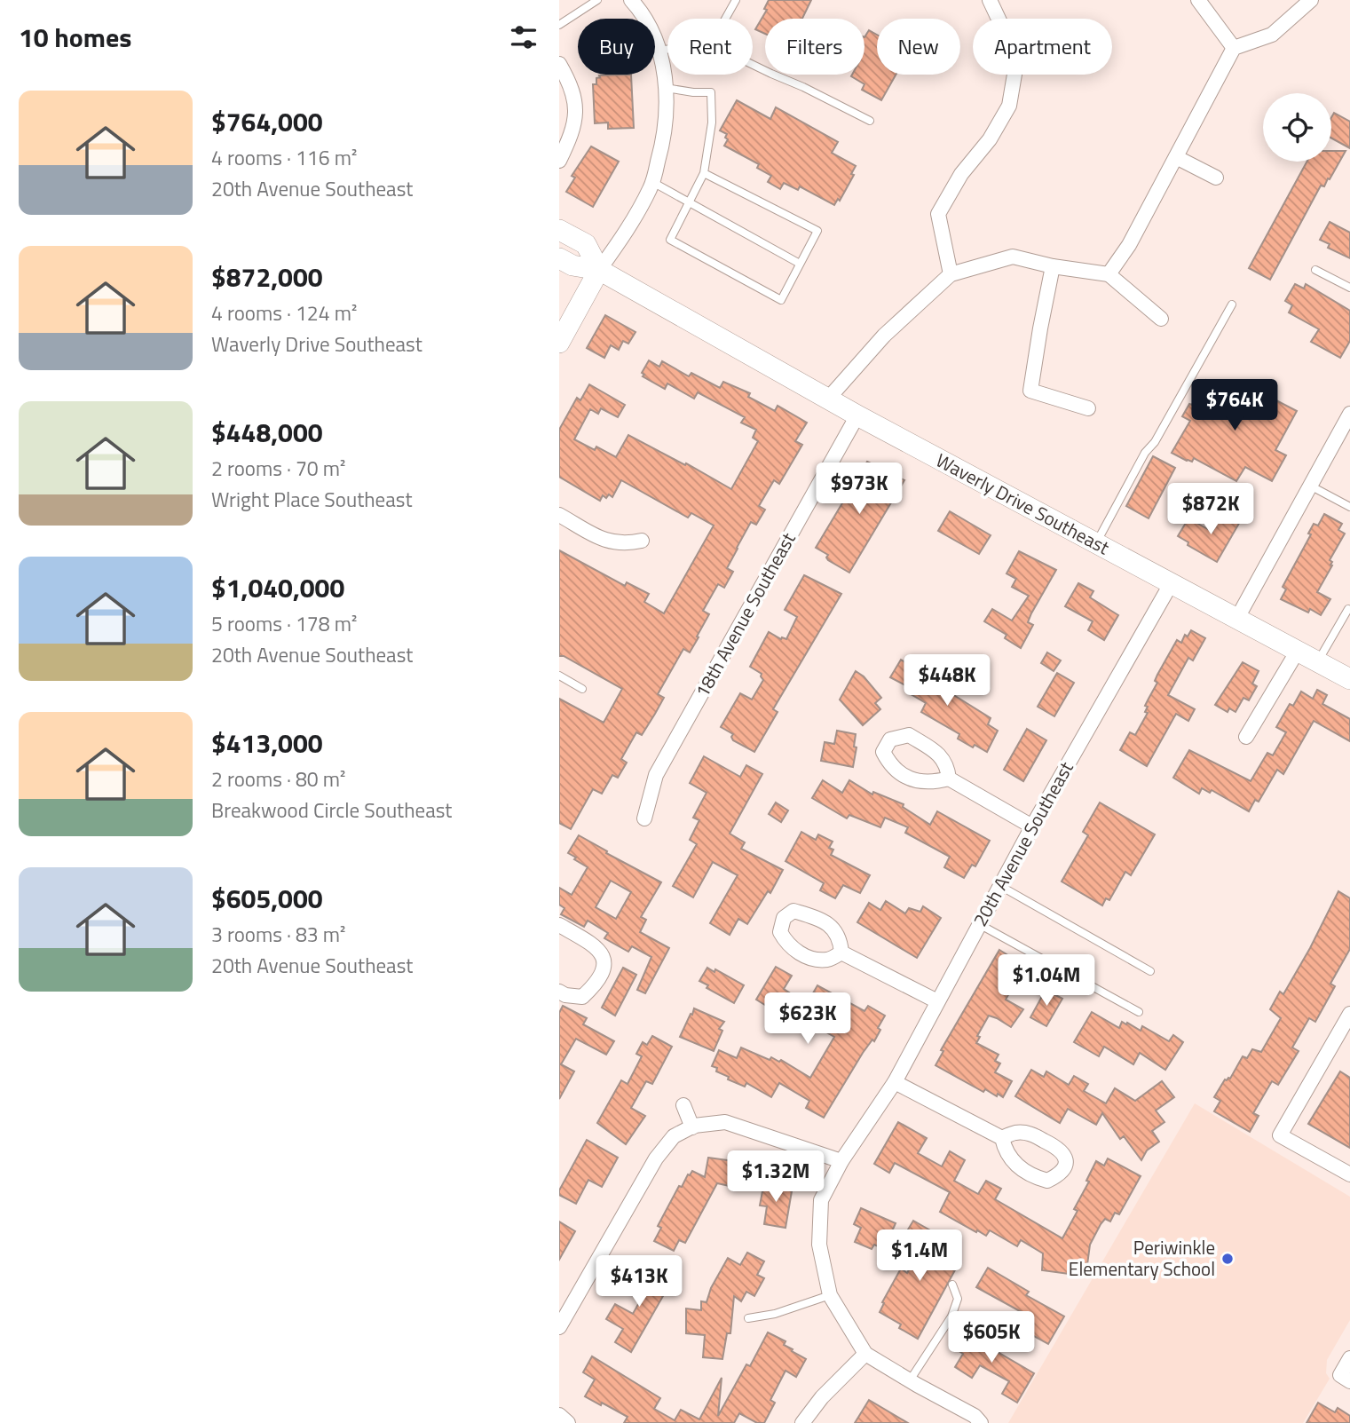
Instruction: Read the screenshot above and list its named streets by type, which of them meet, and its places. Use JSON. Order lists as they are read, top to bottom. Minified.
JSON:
{"streets":{"main road":["Waverly Drive Southeast"],"street":["18th Avenue Southeast","20th Avenue Southeast"]},"crossings":[["Waverly Drive Southeast","18th Avenue Southeast"],["Waverly Drive Southeast","20th Avenue Southeast"]],"places":["Periwinkle Elementary School"],"page":{"heading":"10 homes","chip":["Buy","Rent","Filters","New","Apartment"],"list":[{"name":"$764,000","note":"4 rooms · 116 m² · 20th Avenue Southeast"},{"name":"$872,000","note":"4 rooms · 124 m² · Waverly Drive Southeast"},{"name":"$448,000","note":"2 rooms · 70 m² · Wright Place Southeast"},{"name":"$1,040,000","note":"5 rooms · 178 m² · 20th Avenue Southeast"},{"name":"$413,000","note":"2 rooms · 80 m² · Breakwood Circle Southeast"},{"name":"$605,000","note":"3 rooms · 83 m² · 20th Avenue Southeast"}],"price":["$764K","$973K","$872K","$448K","$1.04M","$623K","$1.32M","$1.4M","$413K","$605K"]}}
